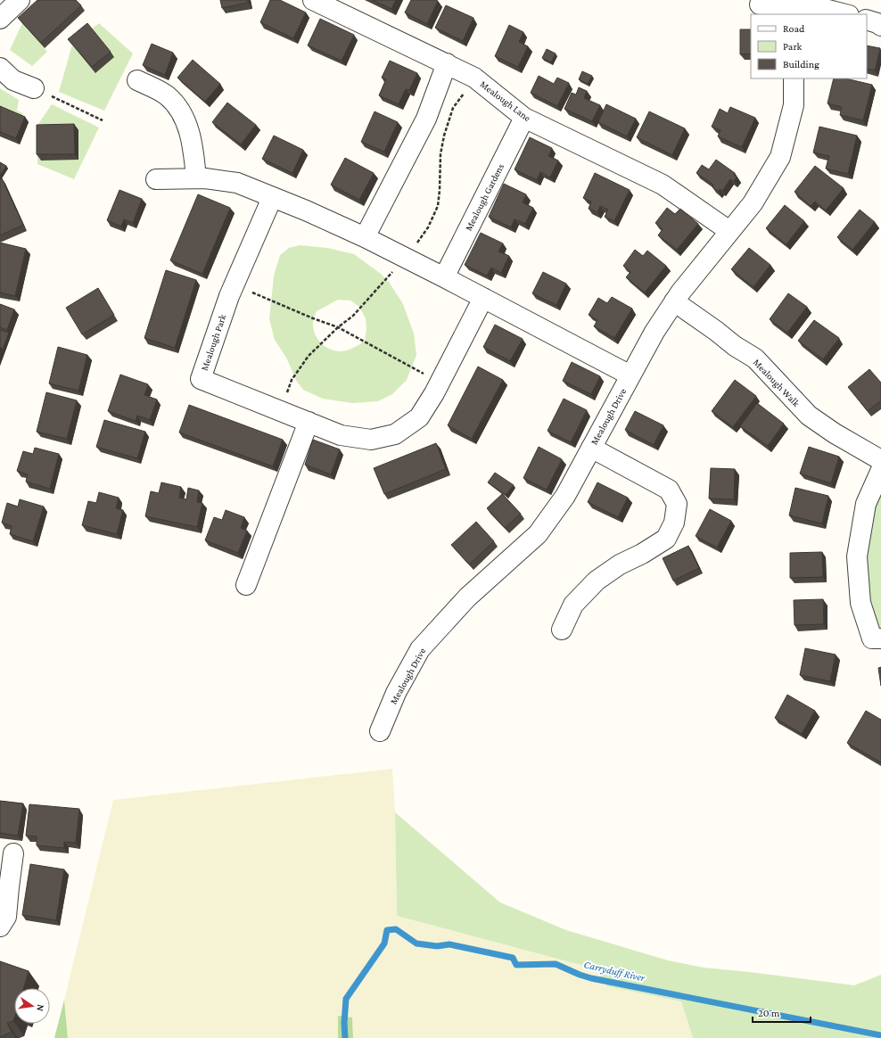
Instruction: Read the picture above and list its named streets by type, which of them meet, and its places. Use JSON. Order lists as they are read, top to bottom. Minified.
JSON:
{"streets":{"street":["Mealough Lane","Mealough Gardens","Mealough Park","Mealough Walk","Mealough Drive"]},"crossings":[["Mealough Lane","Mealough Gardens"],["Mealough Lane","Mealough Drive"],["Mealough Walk","Mealough Drive"]],"water":["Carryduff River"],"legend":["Road","Park","Building"],"scale_bar":"20 m","north":"right"}
